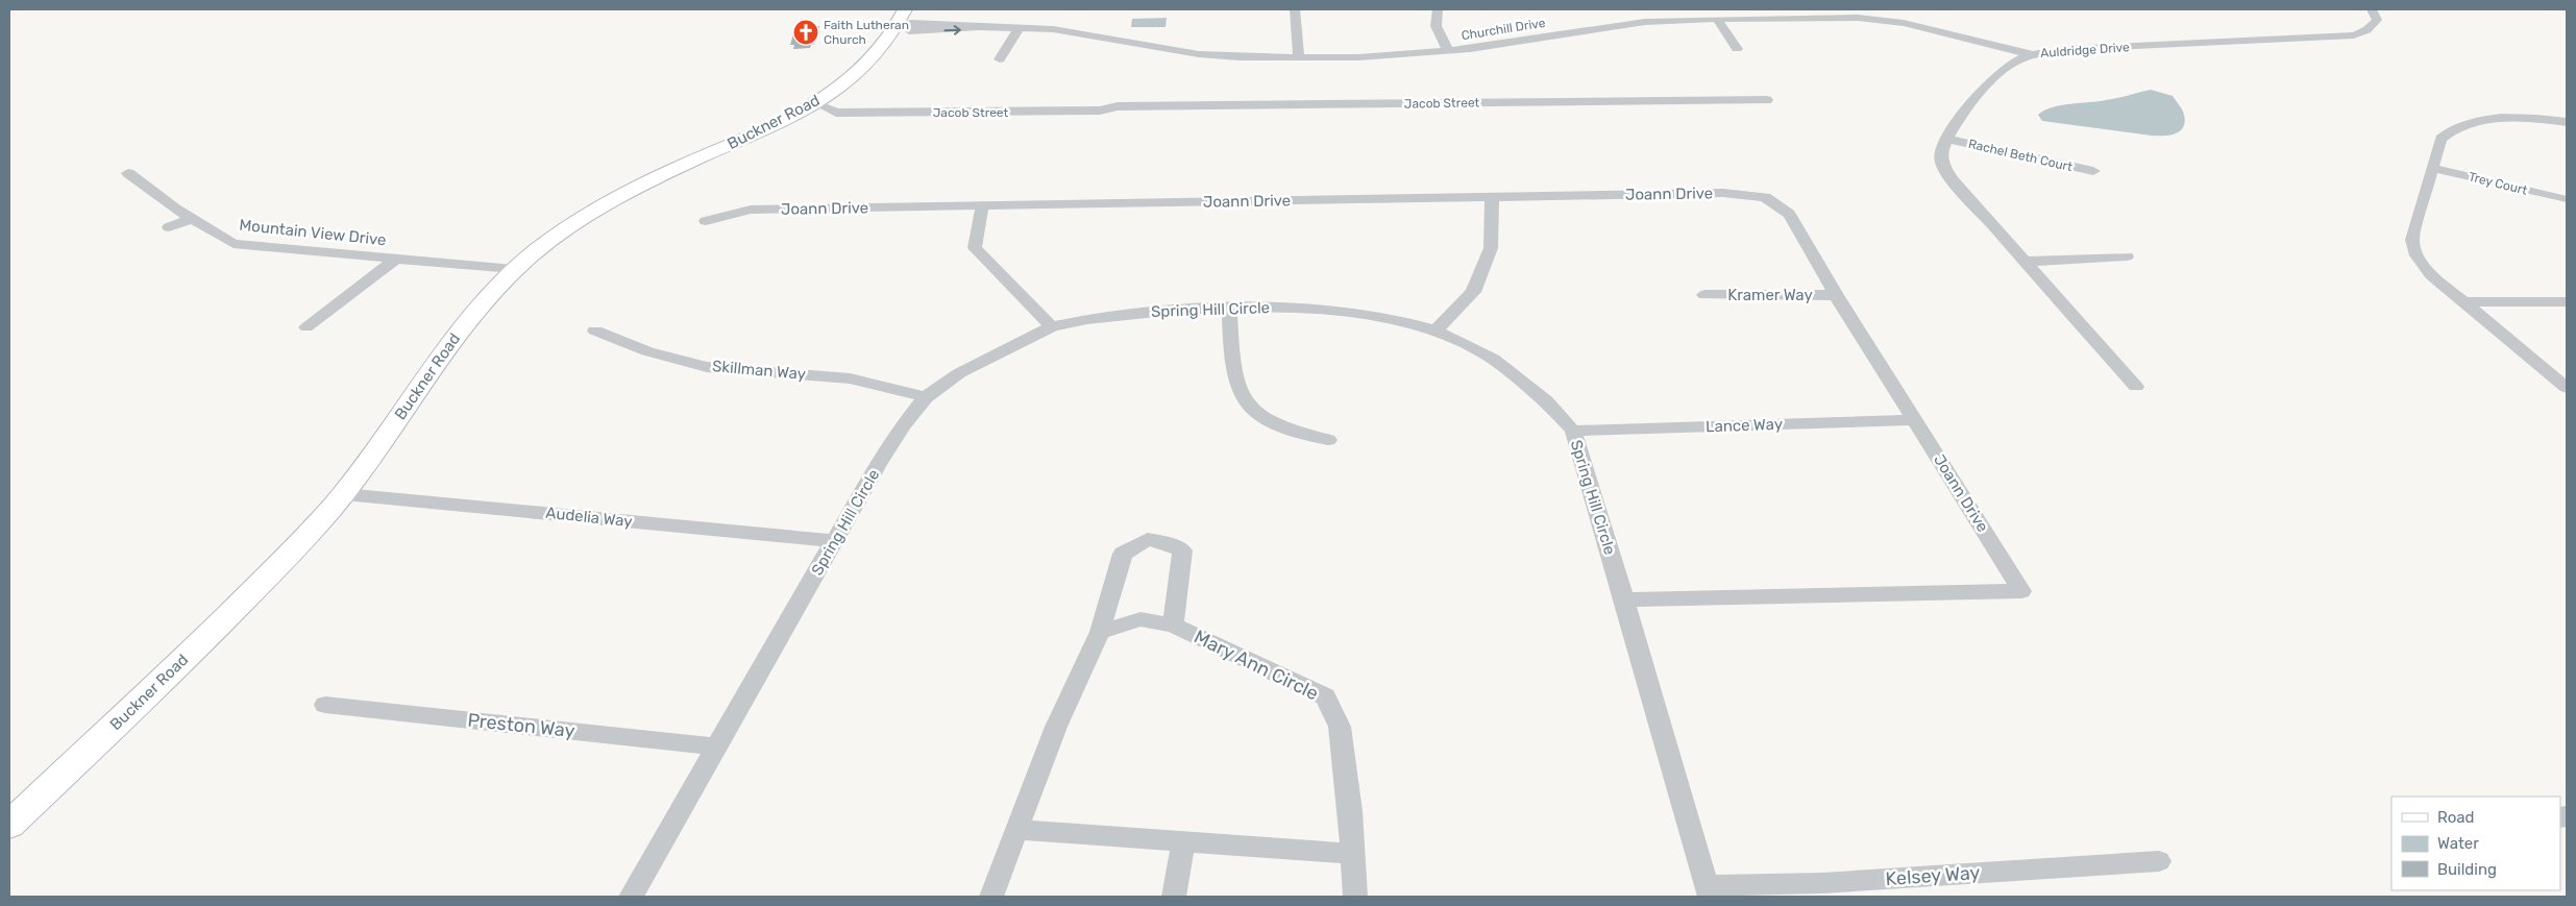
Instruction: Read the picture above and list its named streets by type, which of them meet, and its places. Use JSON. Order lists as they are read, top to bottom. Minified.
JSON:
{"streets":{"street":["Churchill Drive","Auldridge Drive","Jacob Street","Buckner Road","Rachel Beth Court","Trey Court","Joann Drive","Mountain View Drive","Kramer Way","Spring Hill Circle","Skillman Way","Lance Way","Audelia Way","Mary Ann Circle","Preston Way","Kelsey Way"]},"crossings":[["Churchill Drive","Auldridge Drive"],["Churchill Drive","Buckner Road"],["Auldridge Drive","Rachel Beth Court"],["Jacob Street","Buckner Road"],["Buckner Road","Mountain View Drive"],["Buckner Road","Audelia Way"],["Joann Drive","Kramer Way"],["Joann Drive","Spring Hill Circle"],["Joann Drive","Lance Way"],["Spring Hill Circle","Skillman Way"],["Spring Hill Circle","Lance Way"],["Spring Hill Circle","Audelia Way"],["Spring Hill Circle","Preston Way"],["Spring Hill Circle","Kelsey Way"]],"places":{"church":["Faith Lutheran Church"]},"legend":["Road","Water","Building"]}
